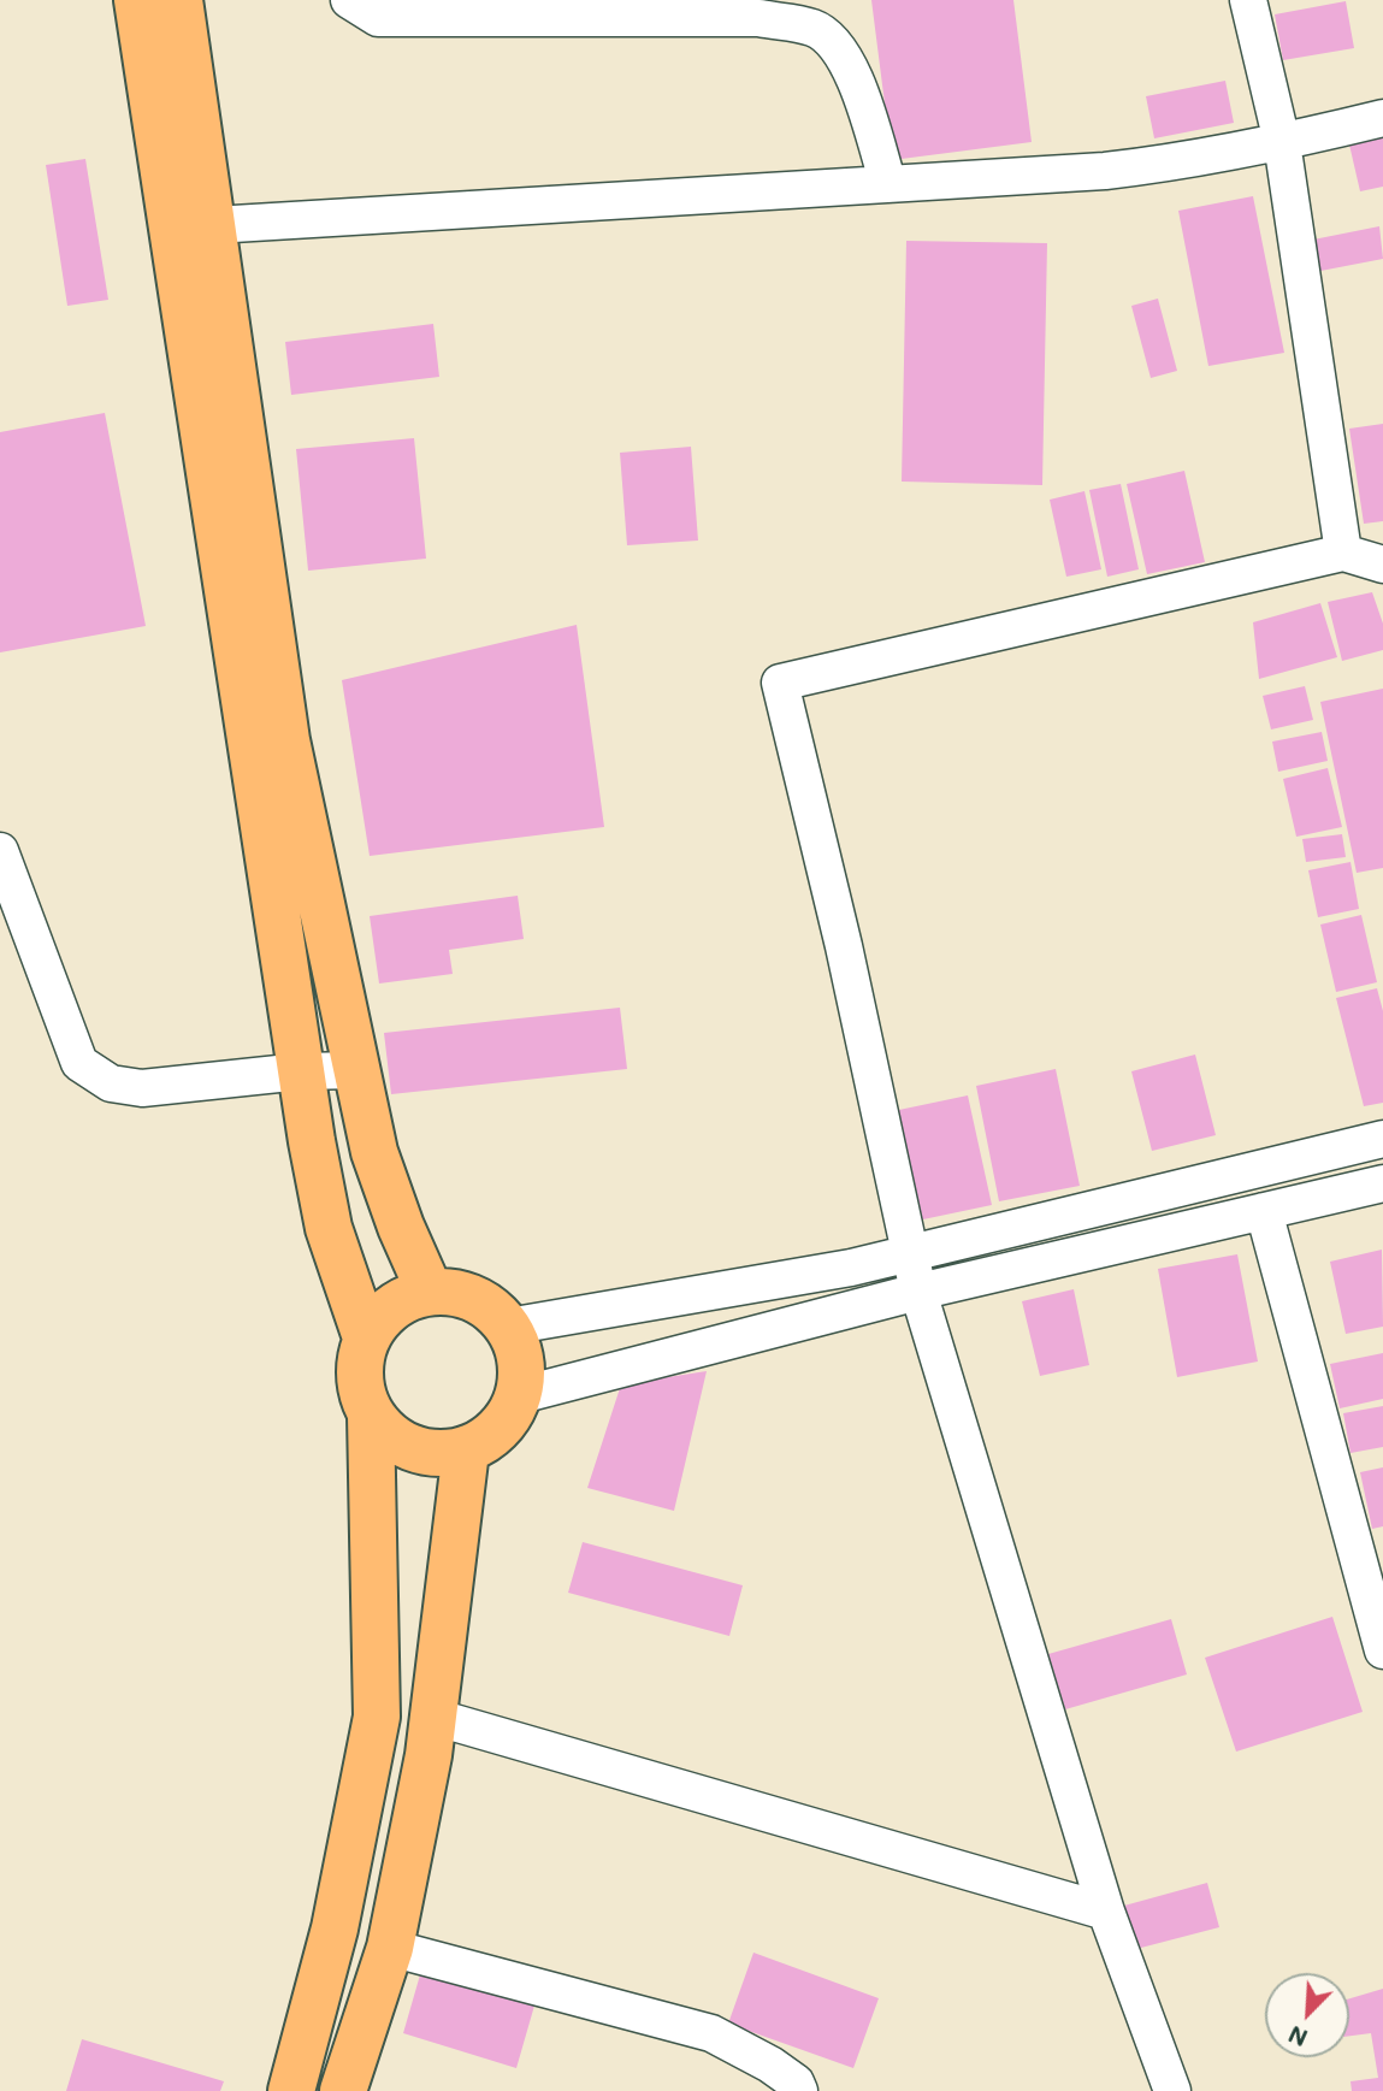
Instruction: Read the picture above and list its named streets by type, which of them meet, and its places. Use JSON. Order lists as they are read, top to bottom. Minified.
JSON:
{"north":"bottom left"}
